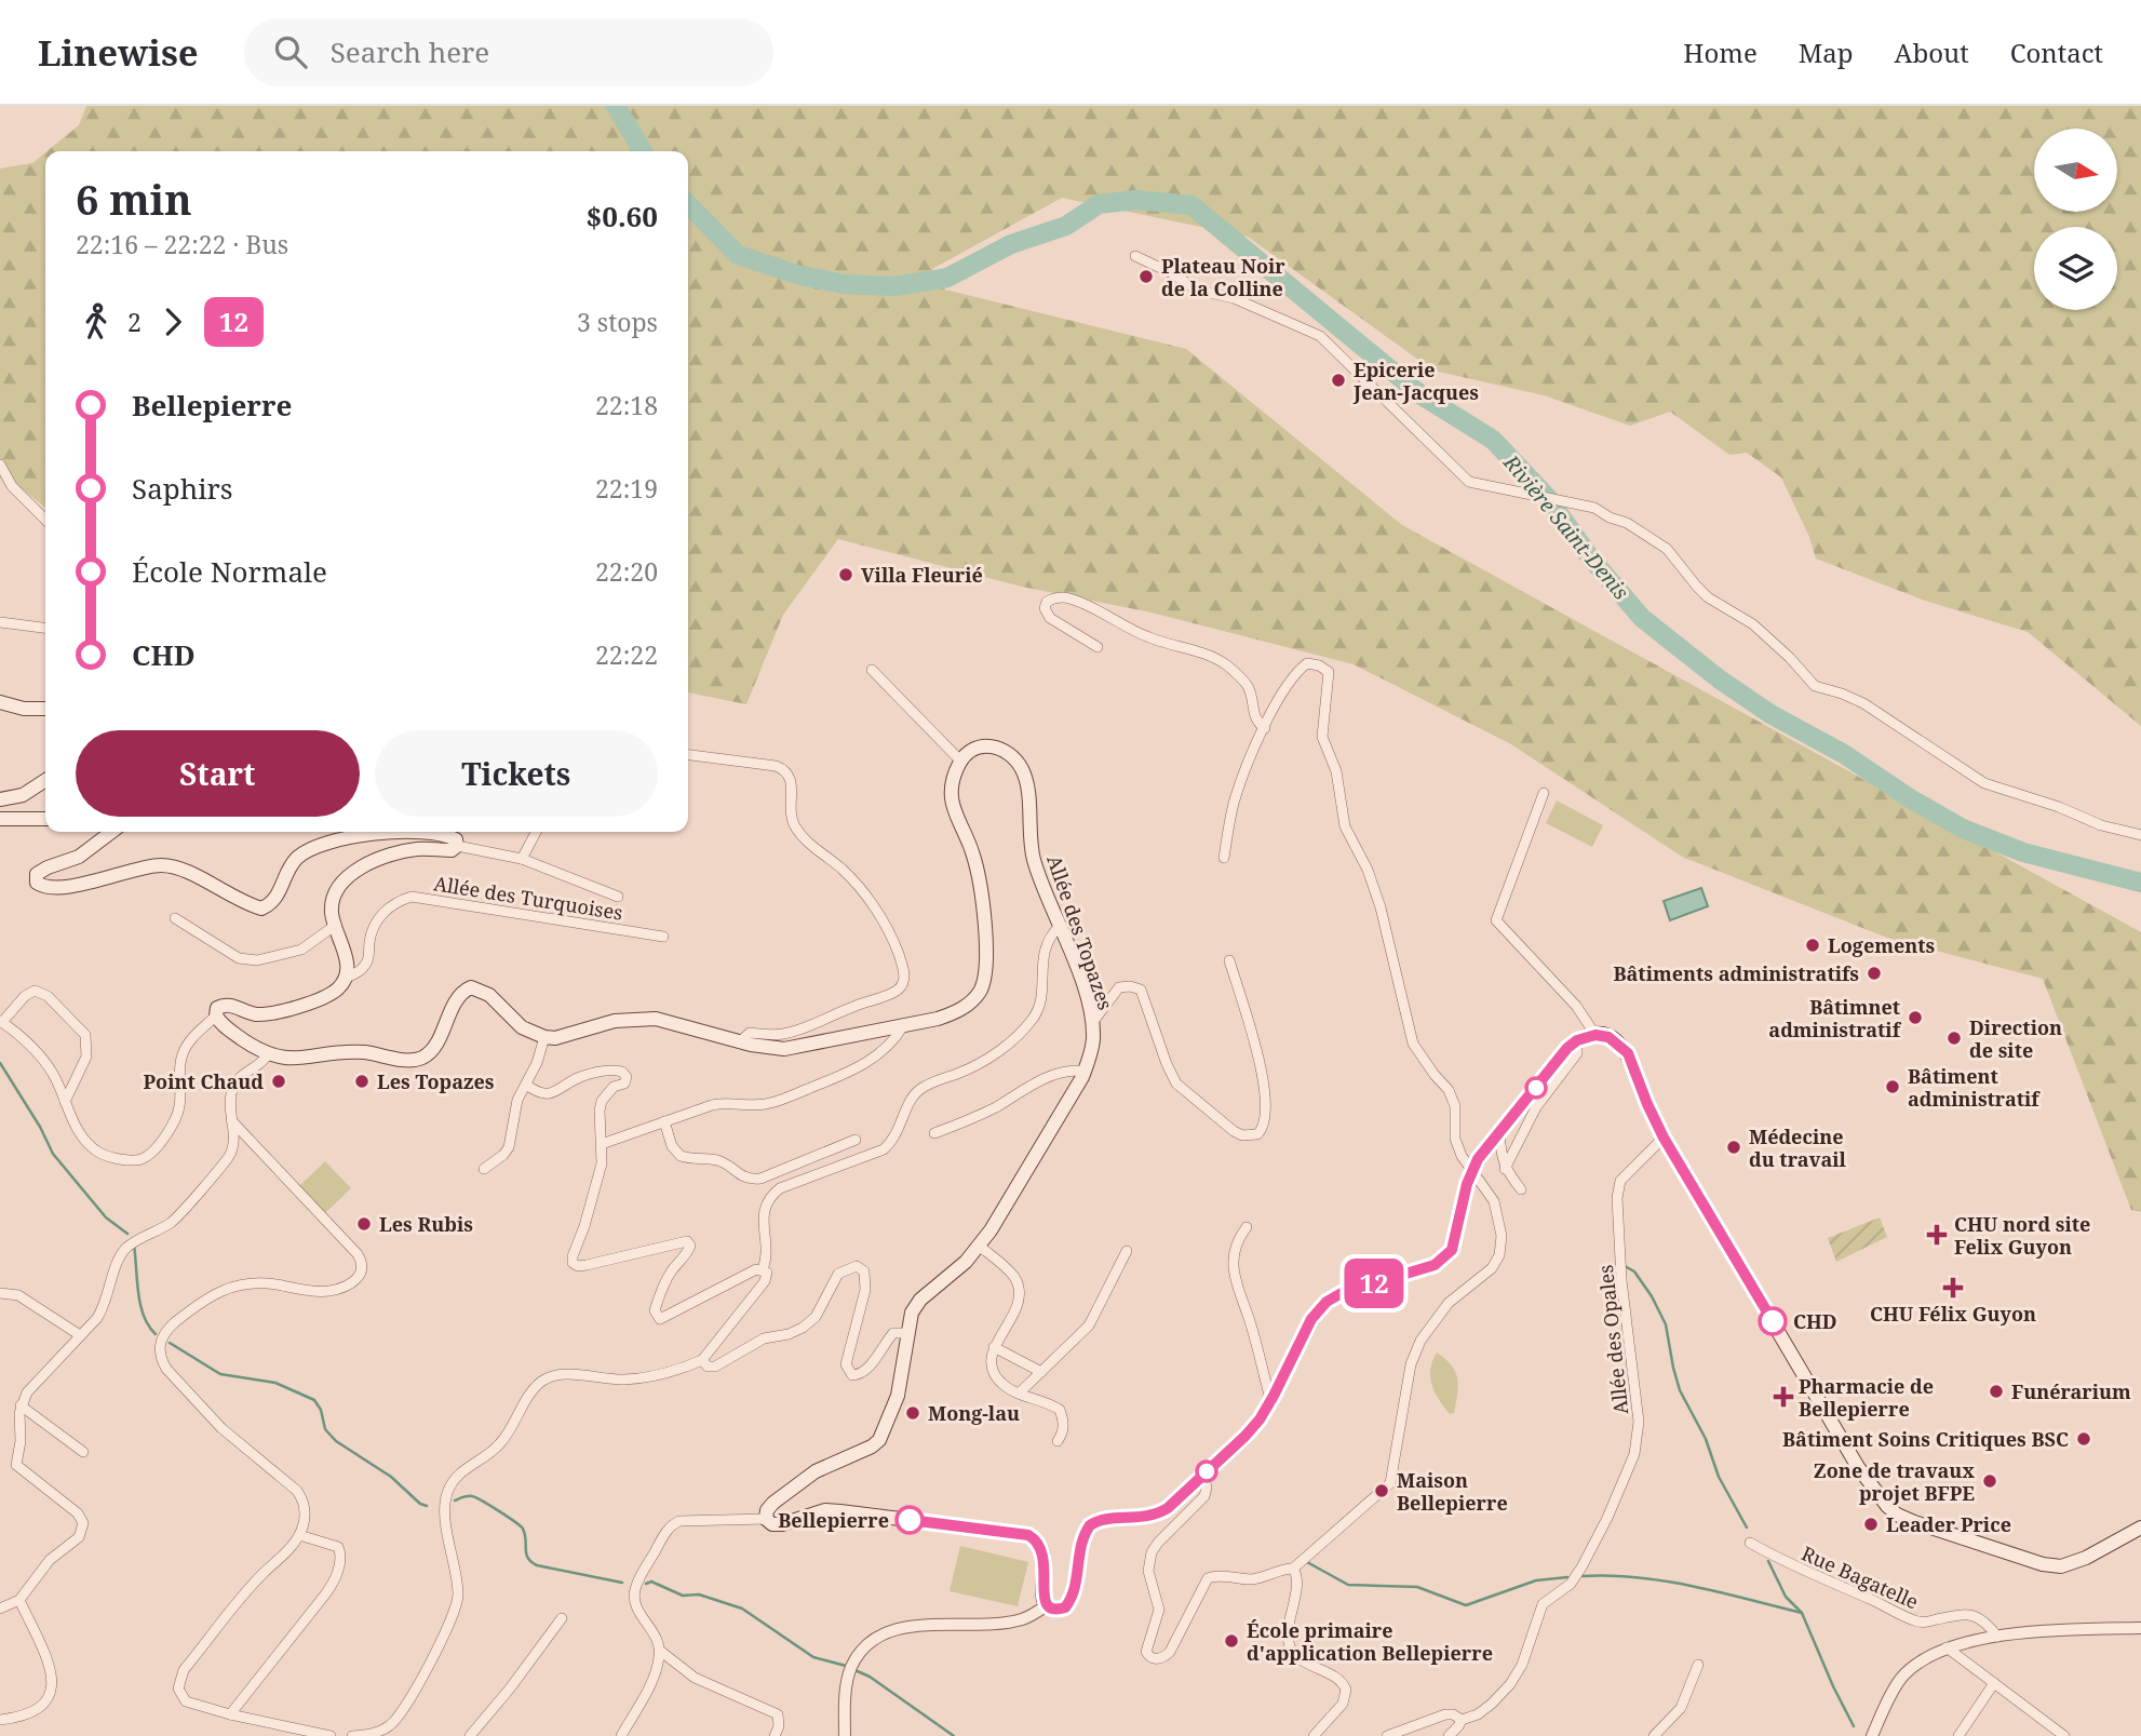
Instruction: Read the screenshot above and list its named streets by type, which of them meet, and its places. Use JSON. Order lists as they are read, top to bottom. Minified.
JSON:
{"streets":{"main road":["Allée des Topazes"],"street":["Allée des Turquoises","Allée des Opales","Rue Bagatelle"]},"water":["Rivière Saint-Denis"],"places":{"other":["Plateau Noir de la Colline","Epicerie Jean-Jacques","Villa Fleurié","Logements","Bâtiments administratifs","Bâtimnet administratif","Direction de site","Point Chaud","Les Topazes","Bâtiment administratif","Médecine du travail","Les Rubis","CHD","Funérarium","Mong-lau","Bâtiment Soins Critiques BSC","Zone de travaux projet BFPE","Maison Bellepierre","Bellepierre","Leader Price","École primaire d'application Bellepierre"],"health":["CHU nord site Felix Guyon","CHU Félix Guyon","Pharmacie de Bellepierre"]},"lines":["bus line 12"],"north":"right","page":{"header":"Linewise","search":"Search here","nav":["Home","Map","About","Contact"],"on_map":"12","heading":["6 min","22:16 – 22:22 · Bus","$0.60"],"legs":["2","12","3 stops"],"list":[{"name":"Bellepierre","value":"22:18"},{"name":"Saphirs","value":"22:19"},{"name":"École Normale","value":"22:20"},{"name":"CHD","value":"22:22"}],"buttons":["Start","Tickets"]}}
